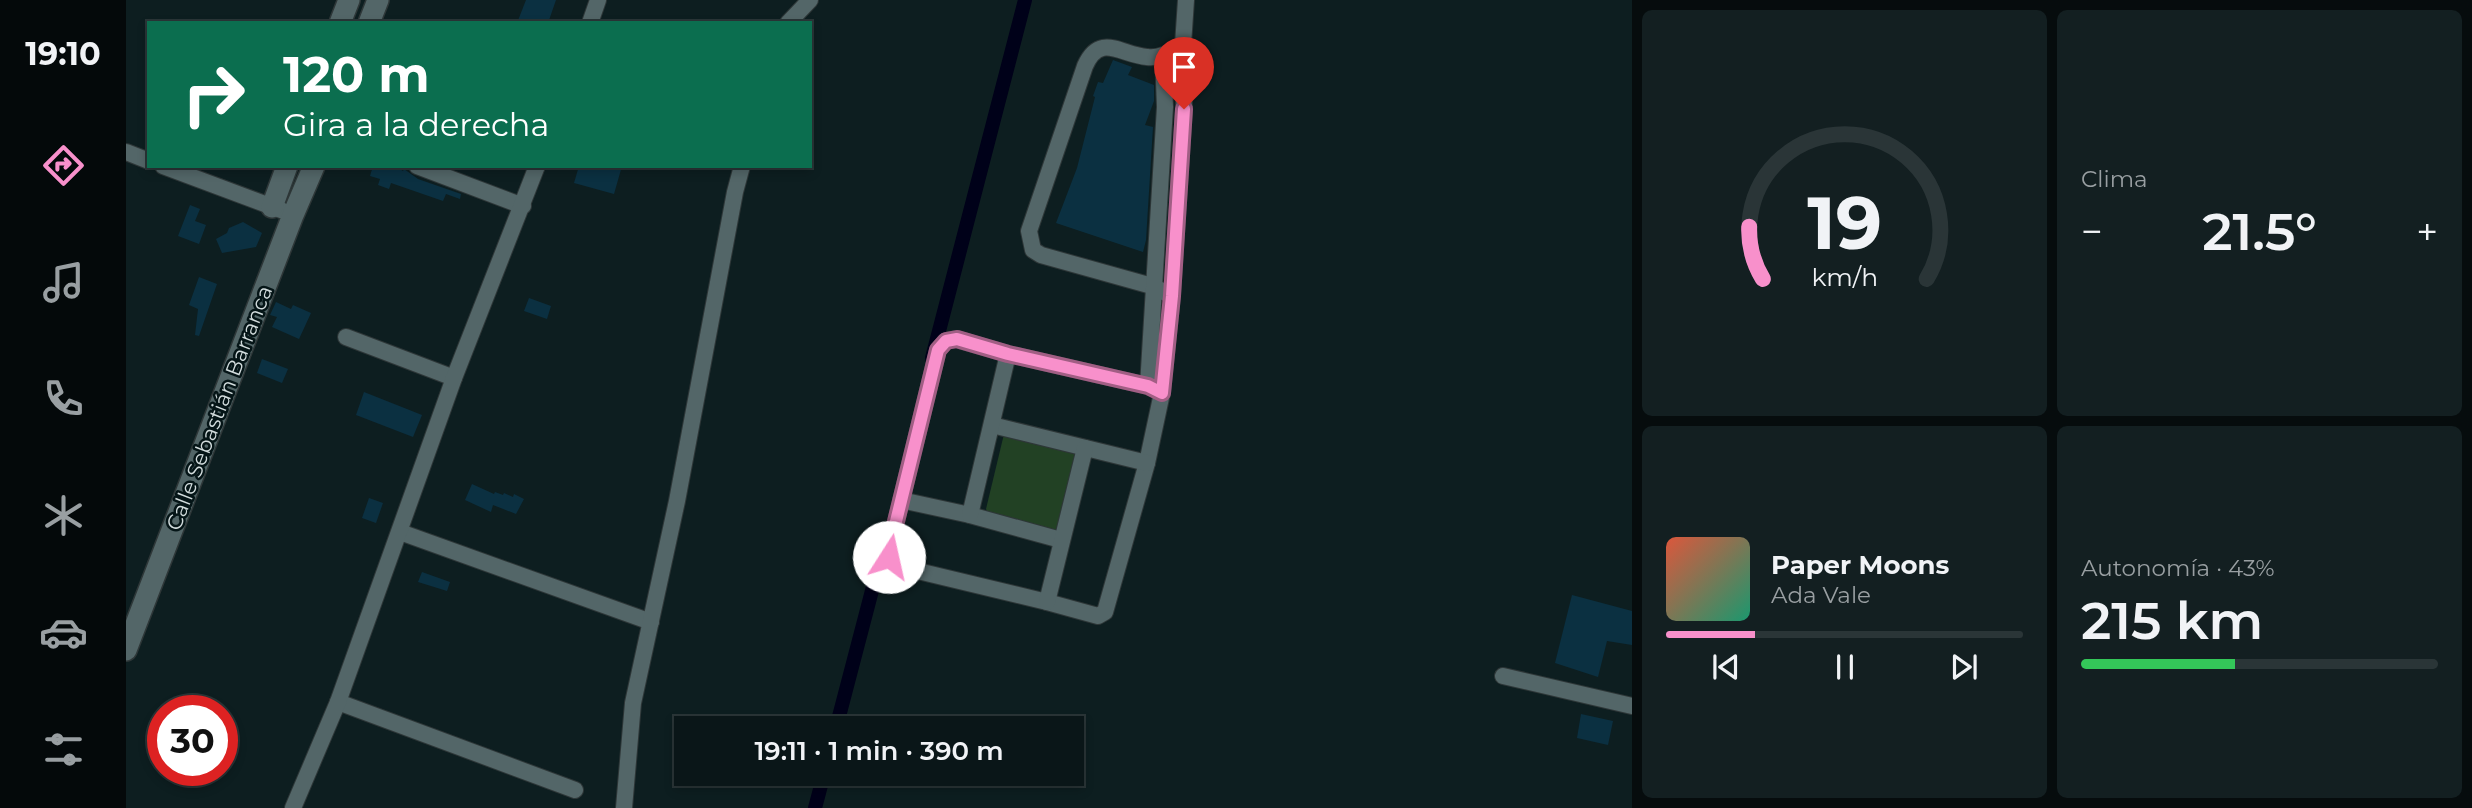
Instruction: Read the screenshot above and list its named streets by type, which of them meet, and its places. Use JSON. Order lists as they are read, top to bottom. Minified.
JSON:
{"streets":{"street":["Calle Sebastián Barranca"]},"page":{"tabs":"19:10","tile":["Clima",["Autonomía · 43%","215 km"]],"turn":["120 m","Gira a la derecha"],"heat":["−","21.5°","+"],"song":["Paper Moons","Ada Vale"],"limit":"30","trip":"19:11 · 1 min · 390 m","gauge":["19","km/h"]}}
